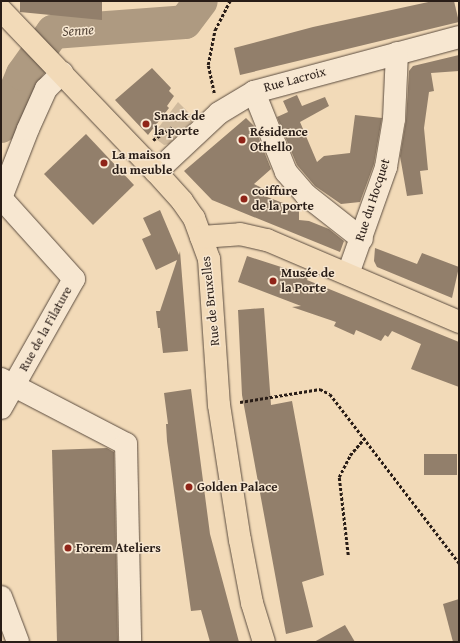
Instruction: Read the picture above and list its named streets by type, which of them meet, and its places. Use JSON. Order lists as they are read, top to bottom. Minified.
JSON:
{"streets":{"main road":["Rue de Bruxelles"],"street":["Rue Lacroix","Rue du Hocquet","Rue de la Filature"]},"crossings":[["Rue Lacroix","Rue du Hocquet"],["Rue Lacroix","Rue de Bruxelles"],["Rue de Bruxelles","Rue de la Filature"]],"water":["Senne"],"places":["Snack de la porte","Résidence Othello","La maison du meuble","coiffure de la porte","Musée de la Porte","Golden Palace","Forem Ateliers"]}
